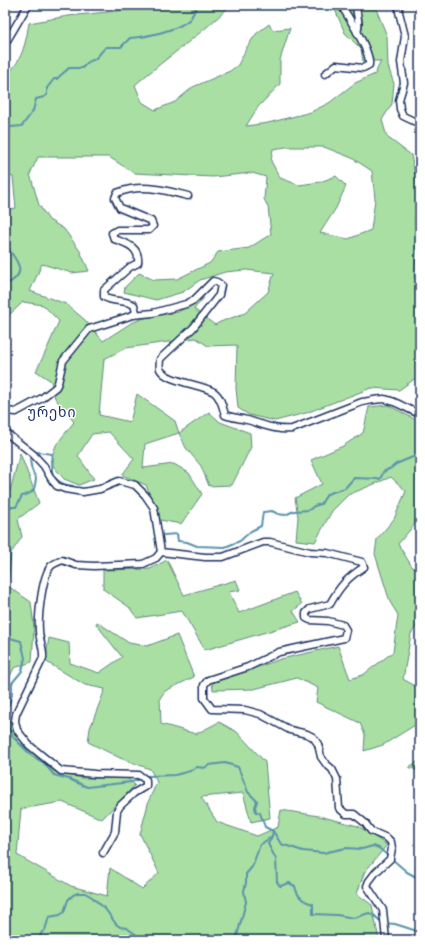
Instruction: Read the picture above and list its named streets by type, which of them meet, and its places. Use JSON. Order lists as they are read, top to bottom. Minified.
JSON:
{"districts":["ურეხი"]}
